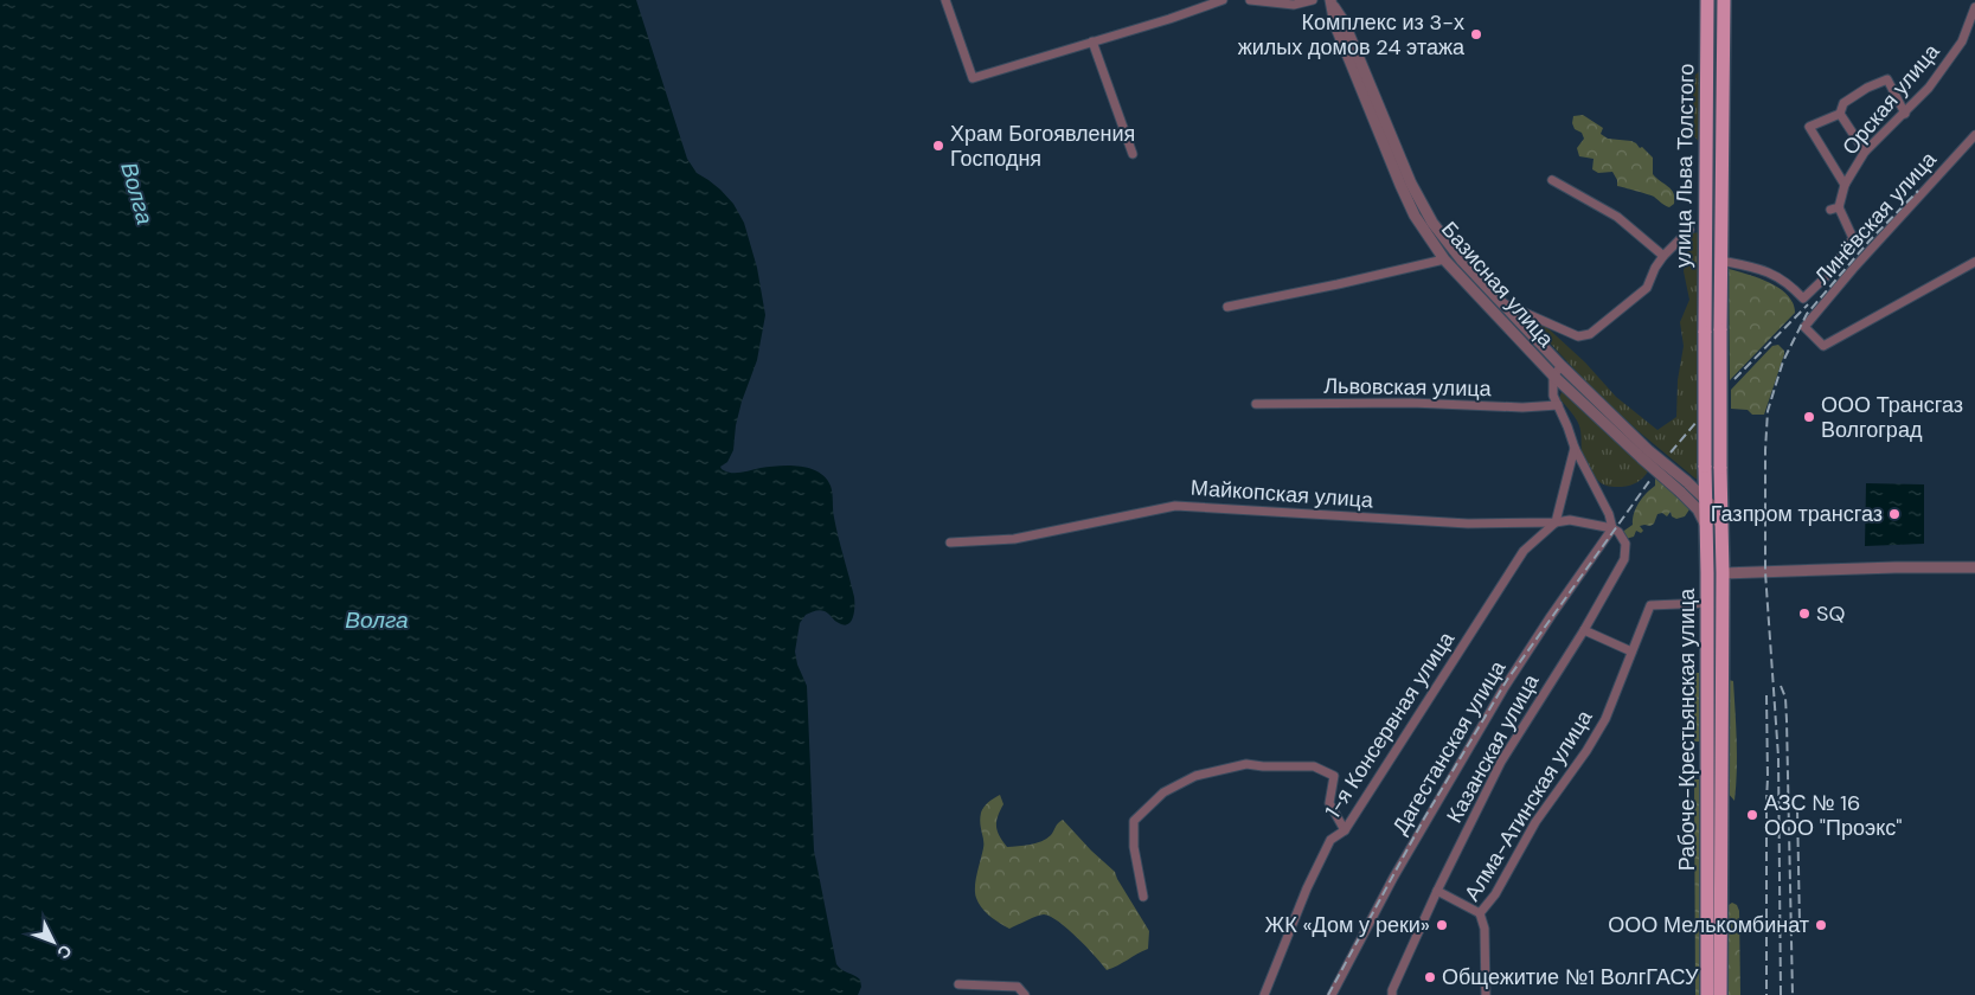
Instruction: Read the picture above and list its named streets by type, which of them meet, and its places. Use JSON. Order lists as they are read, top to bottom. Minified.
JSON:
{"streets":{"main road":["улица Льва Толстого","Рабоче-Крестьянская улица"],"street":["Орская улица","Линёвская улица","Базисная улица","Львовская улица","Майкопская улица","1-я Консервная улица","Дагестанская улица","Казанская улица","Алма-Атинская улица"]},"crossings":[["Орская улица","улица Льва Толстого"],["улица Льва Толстого","Рабоче-Крестьянская улица"],["Базисная улица","Казанская улица"],["Львовская улица","Казанская улица"],["Майкопская улица","1-я Консервная улица"],["Майкопская улица","Дагестанская улица"],["Майкопская улица","Казанская улица"],["Рабоче-Крестьянская улица","Алма-Атинская улица"],["Дагестанская улица","Казанская улица"]],"water":["Волга"],"places":["Комплекс из 3-х жилых домов 24 этажа","Храм Богоявления Господня","ООО Трансгаз Волгоград","Газпром трансгаз","SQ","АЗС № 16 ООО \"Проэкс\"","ЖК «Дом у реки»","ООО Мелькомбинат","Общежитие №1 ВолгГАСУ"],"north":"bottom right"}
